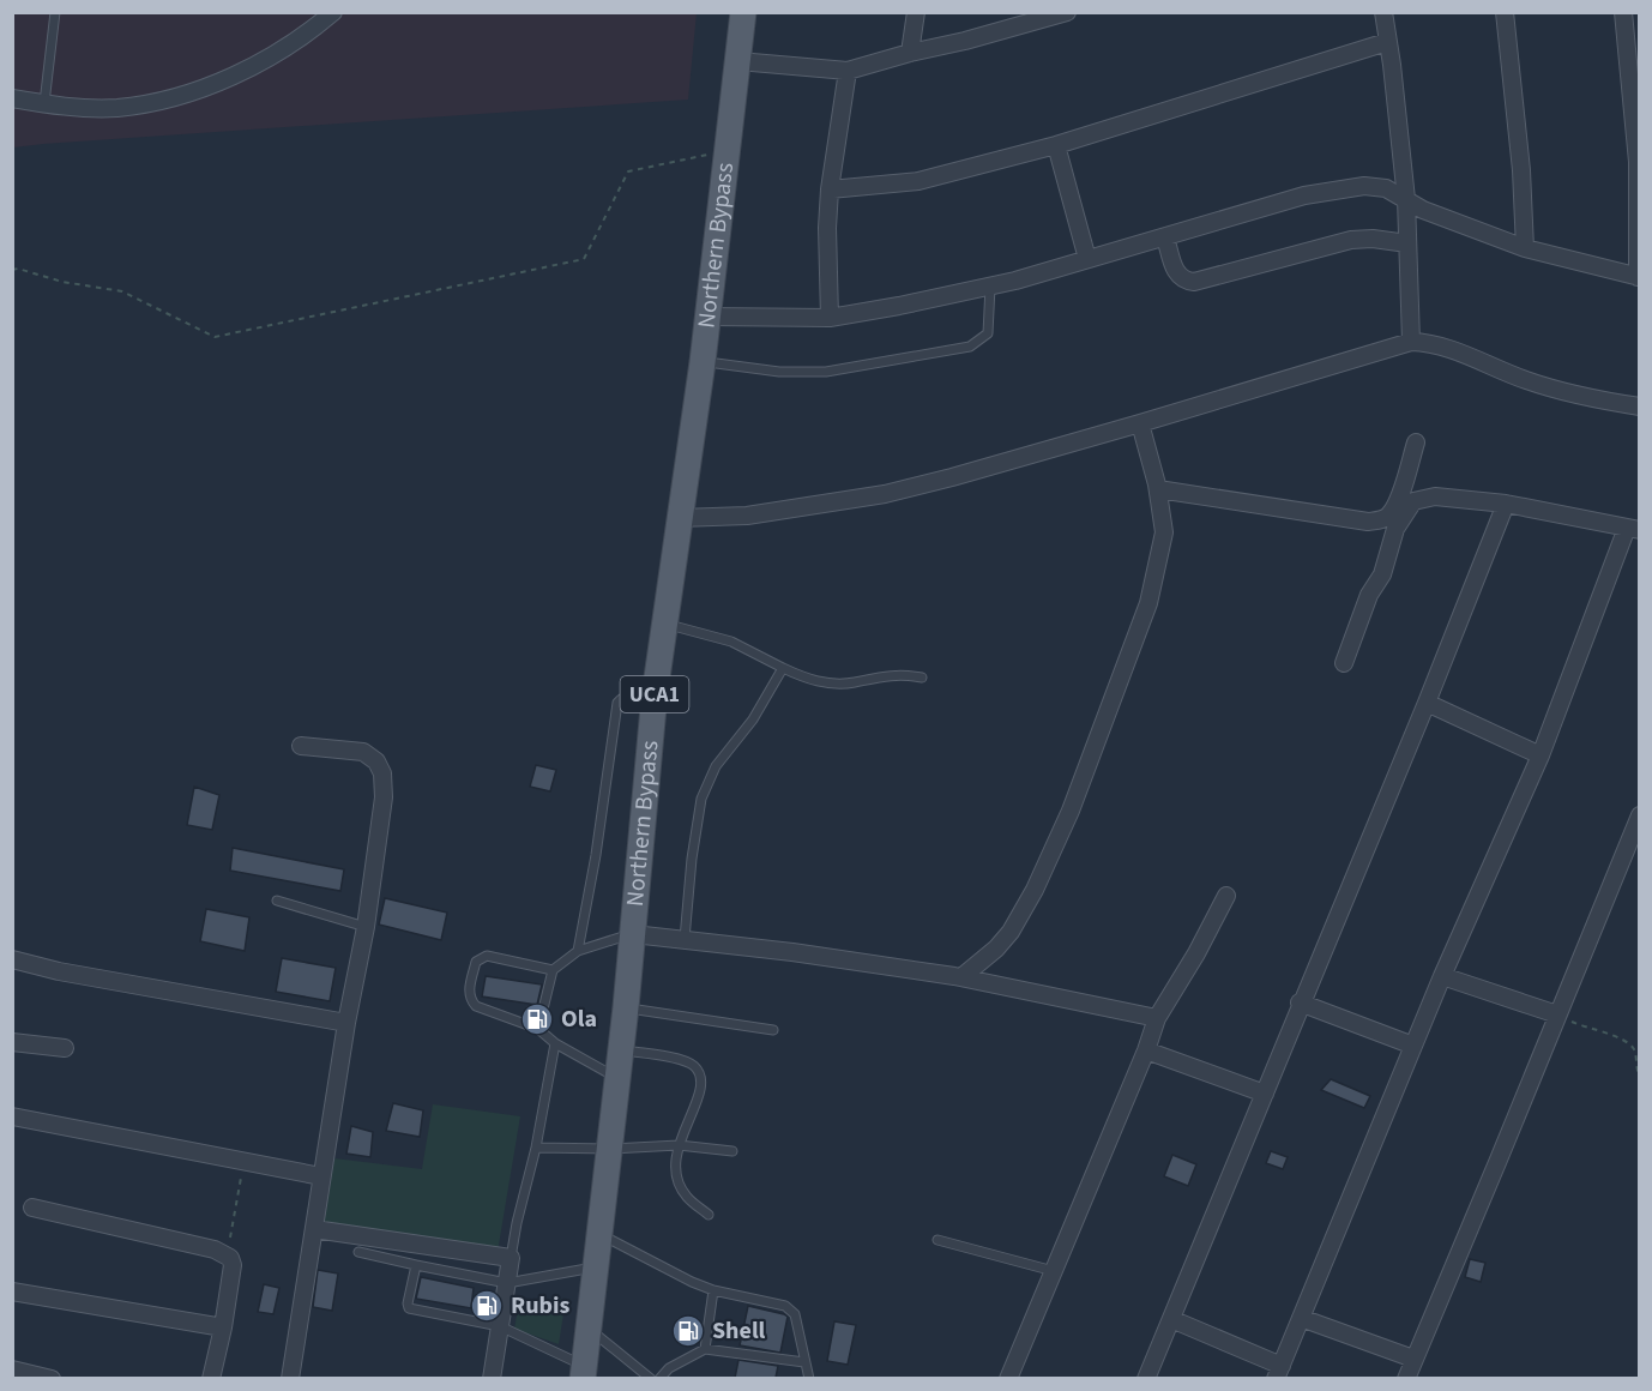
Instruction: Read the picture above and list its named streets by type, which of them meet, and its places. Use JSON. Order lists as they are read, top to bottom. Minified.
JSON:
{"streets":{"main road":["Northern Bypass","UCA1"]},"places":{"fuel station":["Ola","Rubis","Shell"]}}
